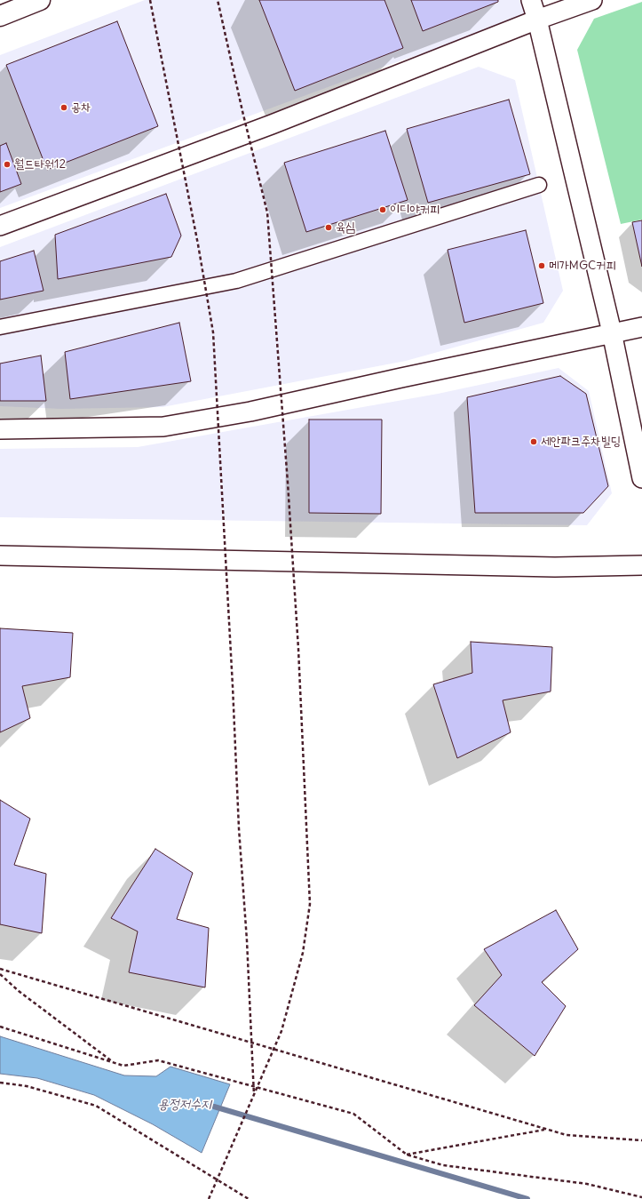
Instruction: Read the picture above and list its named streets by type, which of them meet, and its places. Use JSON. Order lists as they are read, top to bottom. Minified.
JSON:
{"water":["용정저수지"],"places":["공차","월드타워12","이디야커피","육심","메가MGC커피","세안파크주차빌딩"]}
